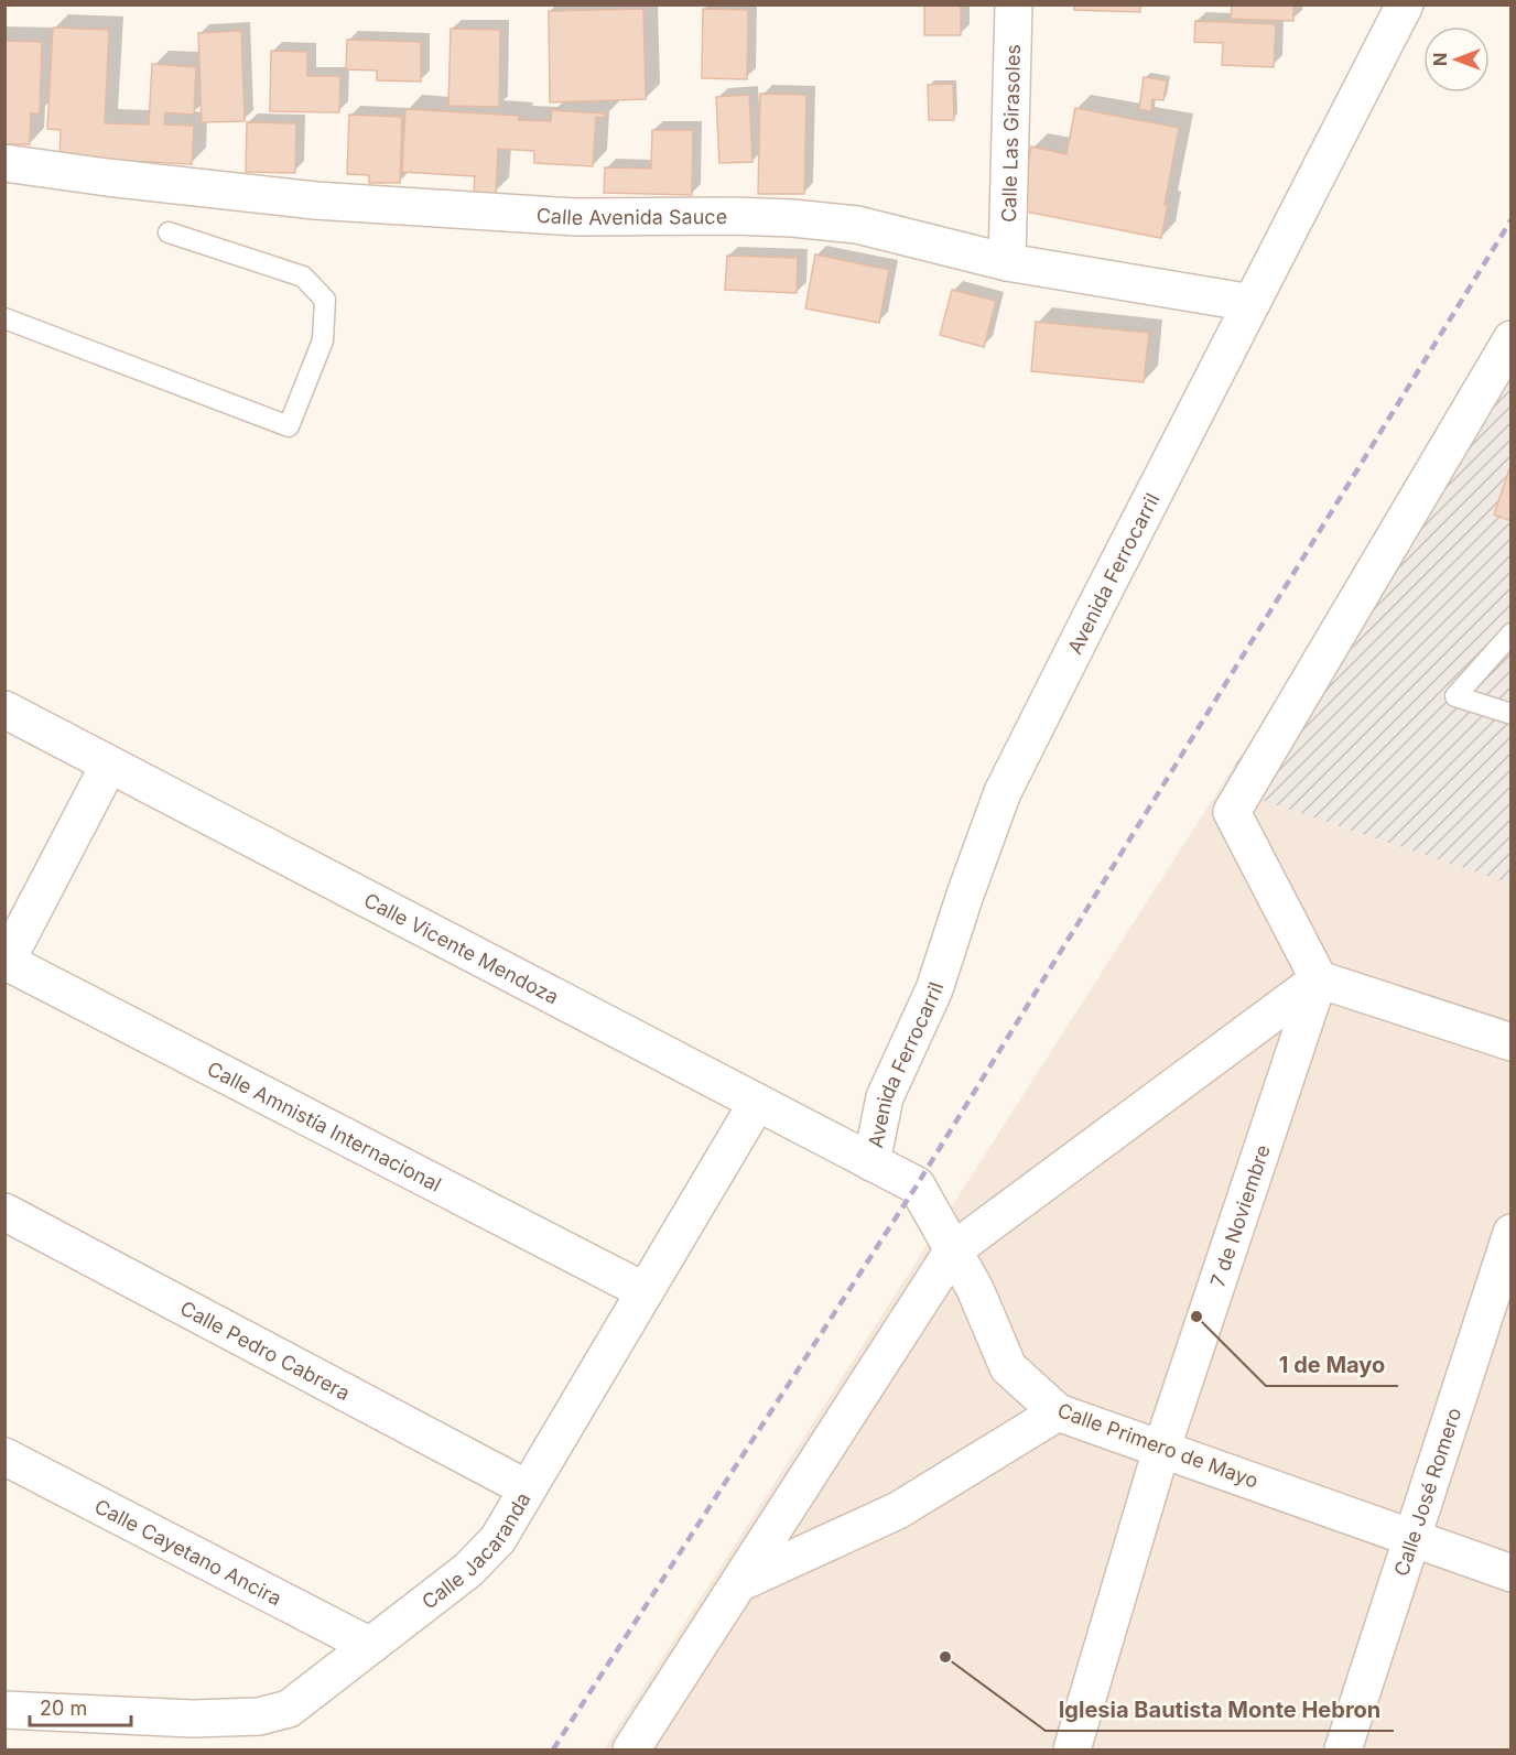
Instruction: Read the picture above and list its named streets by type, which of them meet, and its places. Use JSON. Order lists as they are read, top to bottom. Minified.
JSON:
{"streets":{"street":["Calle Las Girasoles","Calle Avenida Sauce","Avenida Ferrocarril","Calle Vicente Mendoza","Calle Amnistía Internacional","7 de Noviembre","Calle Pedro Cabrera","Calle Primero de Mayo","Calle José Romero","Calle Jacaranda","Calle Cayetano Ancira"]},"crossings":[["Calle Las Girasoles","Calle Avenida Sauce"],["Calle Avenida Sauce","Avenida Ferrocarril"],["Avenida Ferrocarril","Calle Vicente Mendoza"],["Calle Vicente Mendoza","Calle Primero de Mayo"],["Calle Vicente Mendoza","Calle Jacaranda"],["Calle Amnistía Internacional","Calle Jacaranda"],["7 de Noviembre","Calle Primero de Mayo"],["Calle Pedro Cabrera","Calle Jacaranda"],["Calle Primero de Mayo","Calle José Romero"],["Calle Jacaranda","Calle Cayetano Ancira"]],"places":["1 de Mayo","Iglesia Bautista Monte Hebron"],"scale_bar":"20 m","north":"left"}
